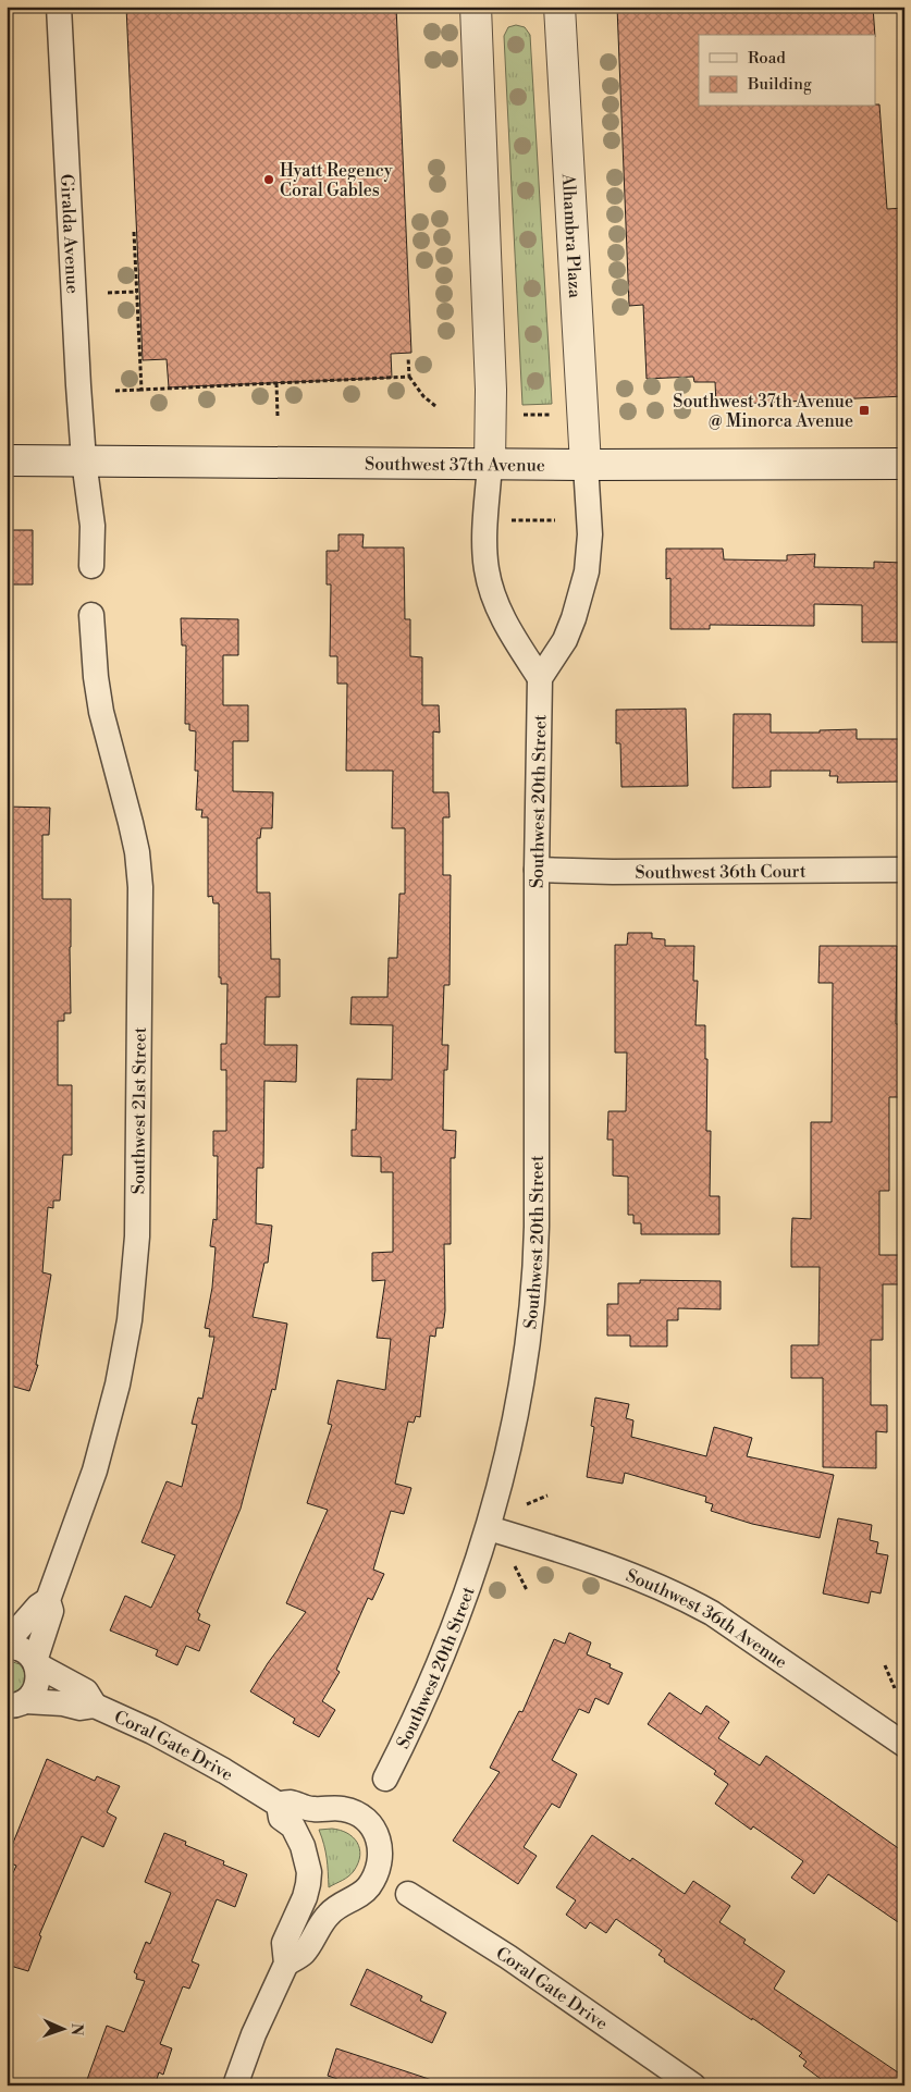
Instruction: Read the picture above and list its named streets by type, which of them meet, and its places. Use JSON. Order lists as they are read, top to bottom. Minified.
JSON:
{"streets":{"street":["Giralda Avenue","Alhambra Plaza","Southwest 37th Avenue","Southwest 20th Street","Southwest 36th Court","Southwest 21st Street","Southwest 36th Avenue","Coral Gate Drive"]},"crossings":[["Giralda Avenue","Southwest 37th Avenue"],["Alhambra Plaza","Southwest 37th Avenue"],["Southwest 20th Street","Southwest 36th Court"],["Southwest 20th Street","Southwest 36th Avenue"],["Southwest 21st Street","Coral Gate Drive"]],"places":{"other":["Hyatt Regency Coral Gables"],"transit":["Southwest 37th Avenue @ Minorca Avenue"]},"legend":["Road","Building"],"north":"right"}
